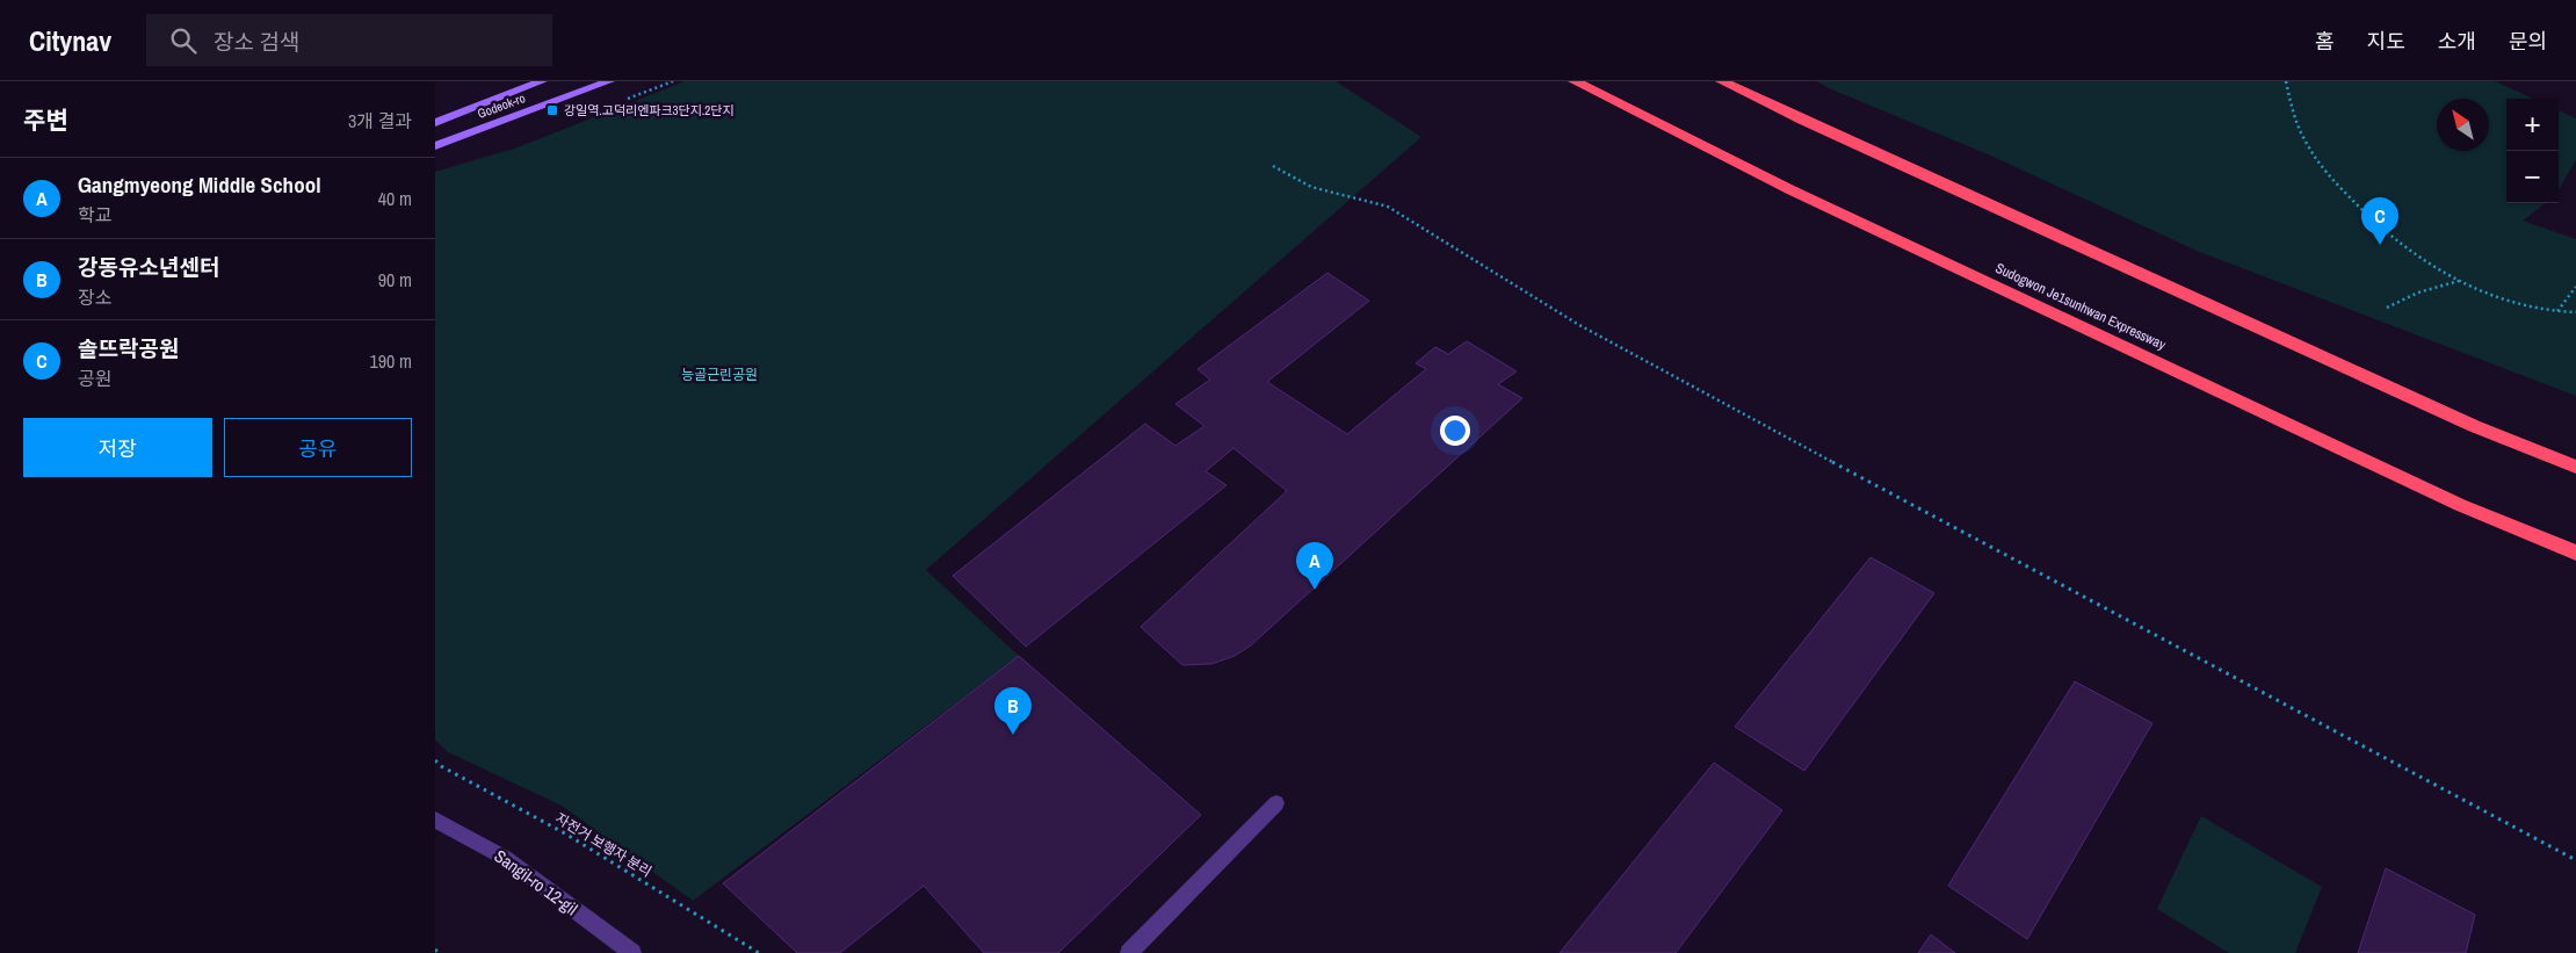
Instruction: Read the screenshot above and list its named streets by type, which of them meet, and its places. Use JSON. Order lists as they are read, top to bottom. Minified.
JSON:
{"streets":{"highway":["Sudogwon Je1sunhwan Expressway"],"main road":["Godeok-ro"],"street":["Sangil-ro 12-gil"],"path":["자전거 보행자 분리"]},"parks":["능골근린공원"],"places":{"transit":["강일역.고덕리엔파크3단지.2단지"]},"north":"top left","page":{"header":"Citynav","search":"장소 검색","nav":["홈","지도","소개","문의"],"heading":["주변","3개 결과"],"map_buttons":["+","−"],"list":[{"mark":"A","name":"Gangmyeong Middle School","note":"학교","value":"40 m"},{"mark":"B","name":"강동유소년센터","note":"장소","value":"90 m"},{"mark":"C","name":"솔뜨락공원","note":"공원","value":"190 m"}],"pins":["C","A","B"],"buttons":["저장","공유"]}}
